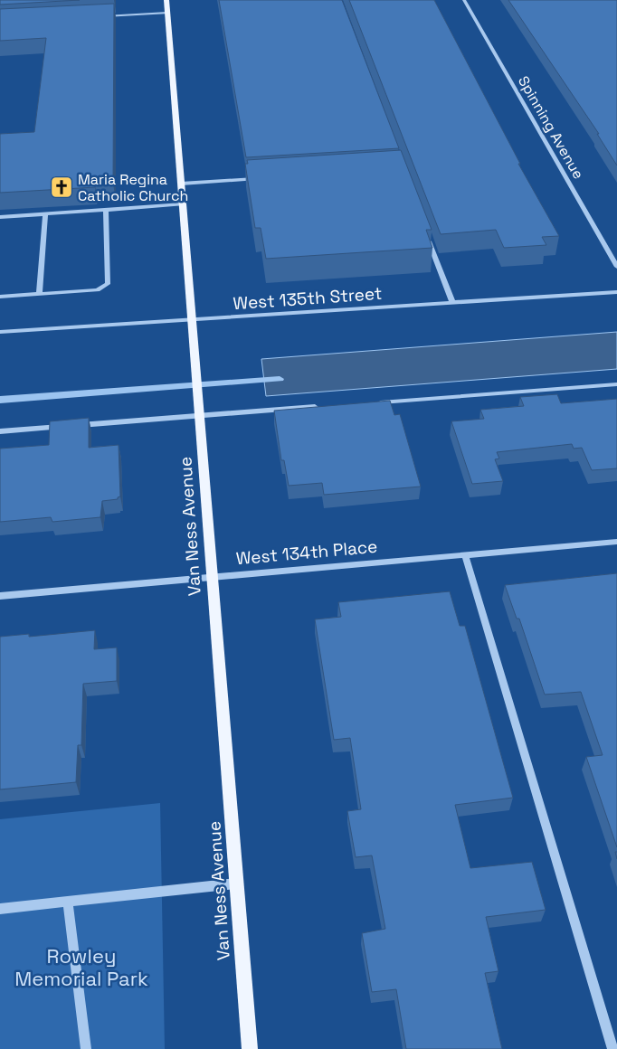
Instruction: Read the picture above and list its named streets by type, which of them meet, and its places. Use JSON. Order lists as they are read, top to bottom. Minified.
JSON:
{"streets":{"main road":["Van Ness Avenue"],"street":["Spinning Avenue","West 135th Street","West 134th Place"]},"crossings":[["West 135th Street","Van Ness Avenue"],["Van Ness Avenue","West 134th Place"]],"parks":["Rowley Memorial Park"],"places":{"church":["Maria Regina Catholic Church"]}}
